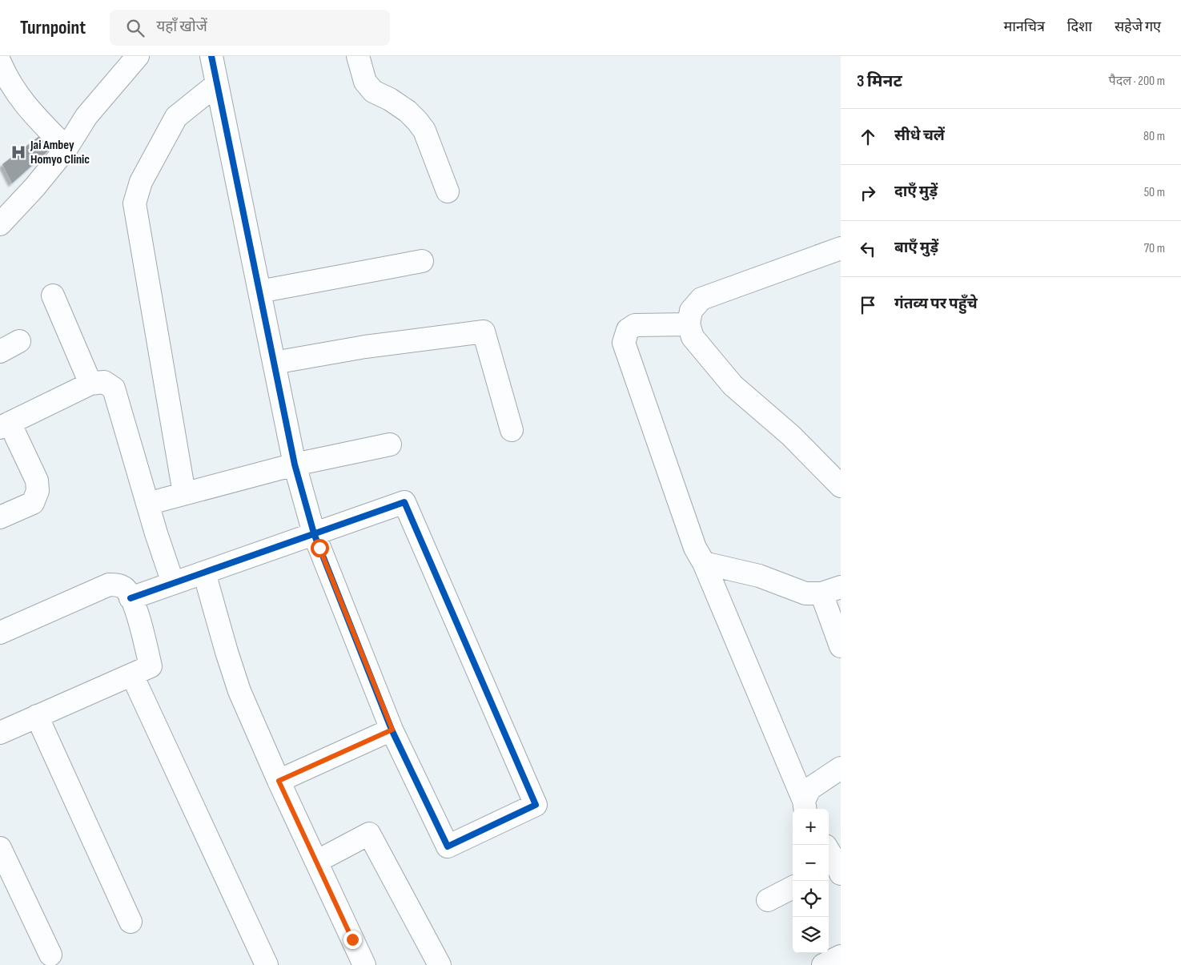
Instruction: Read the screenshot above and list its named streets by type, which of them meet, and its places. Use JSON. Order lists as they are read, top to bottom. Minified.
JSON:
{"places":{"hospital":["Jai Ambey Homyo Clinic"]},"page":{"header":"Turnpoint","search":"यहाँ खोजें","nav":["मानचित्र","दिशा","सहेजे गए"],"heading":["3 मिनट","पैदल · 200 m"],"list":[["सीधे चलें","80 m"],["दाएँ मुड़ें","50 m"],["बाएँ मुड़ें","70 m"],"गंतव्य पर पहुँचे"],"map_buttons":["+","−"]}}
